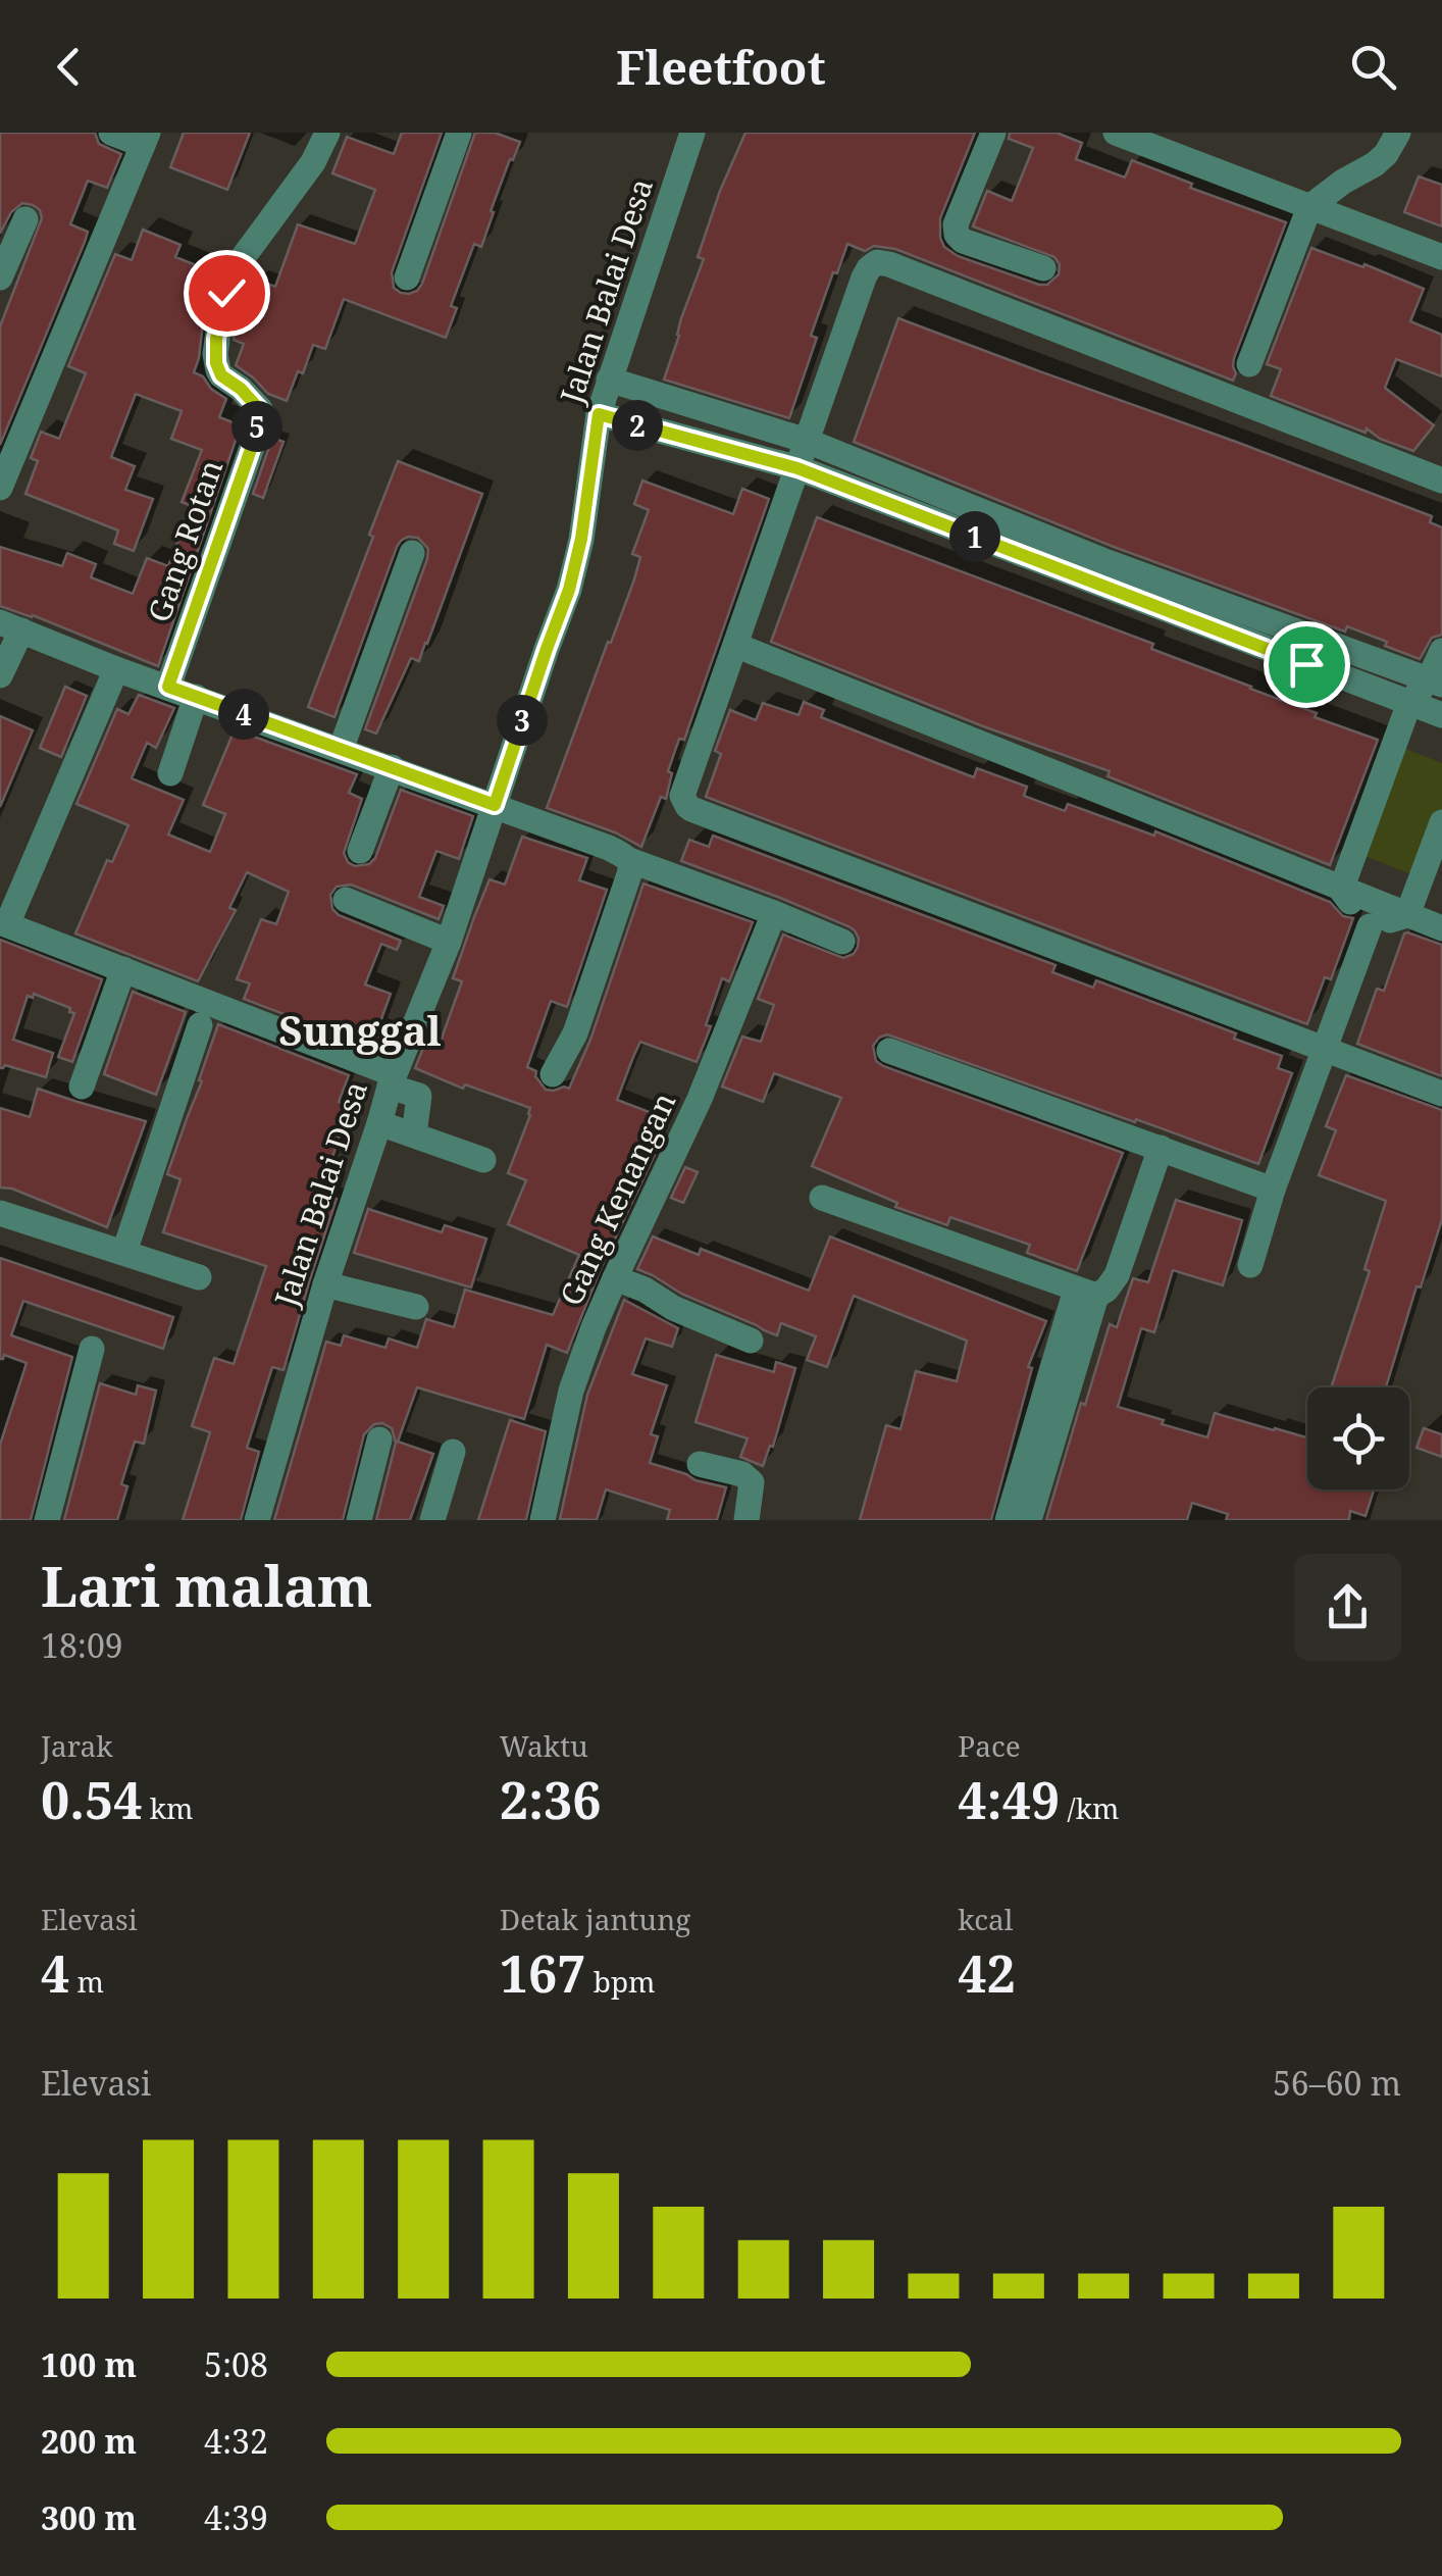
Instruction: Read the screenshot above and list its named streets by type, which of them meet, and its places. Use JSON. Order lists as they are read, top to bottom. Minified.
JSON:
{"streets":{"street":["Jalan Balai Desa","Gang Rotan","Gang Kenangan"]},"districts":["Sunggal"],"page":{"header":"Fleetfoot","pins":["2","5","1","4","3"],"heading":["Lari malam","18:09"],"stats":[["Jarak","0.54 km"],["Waktu","2:36"],["Pace","4:49 /km"],["Elevasi","4 m"],["Detak jantung","167 bpm"],["kcal","42"]],"chart":["Elevasi","56–60 m"],"list":[{"name":"100 m","note":"5:08"},{"name":"200 m","note":"4:32"},{"name":"300 m","note":"4:39"}]}}
